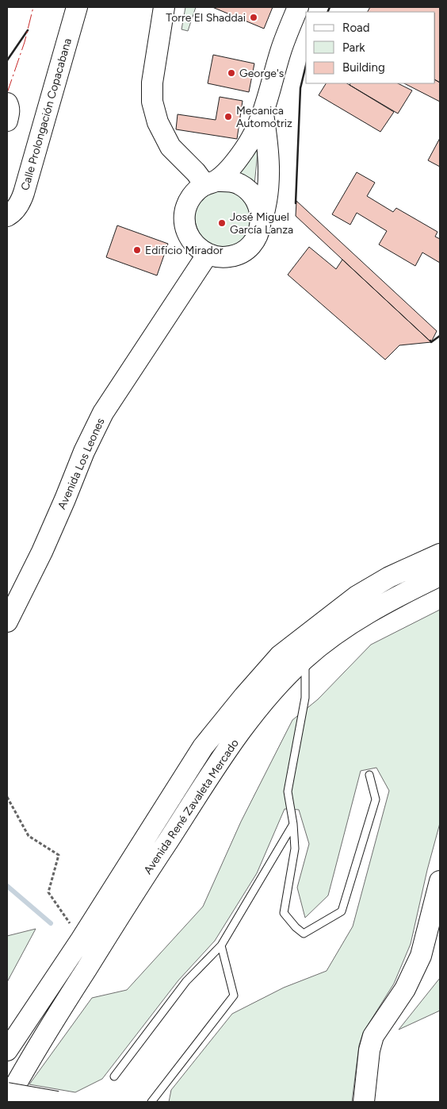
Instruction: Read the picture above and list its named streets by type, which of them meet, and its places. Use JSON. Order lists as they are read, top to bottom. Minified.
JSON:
{"streets":{"main road":["Calle Prolongación Copacabana","Avenida Los Leones","Avenida René Zavaleta Mercado"]},"places":["Torre El Shaddai","George's","Mecanica Automotriz","José Miguel García Lanza","Edificio Mirador"],"legend":["Road","Park","Building"]}
